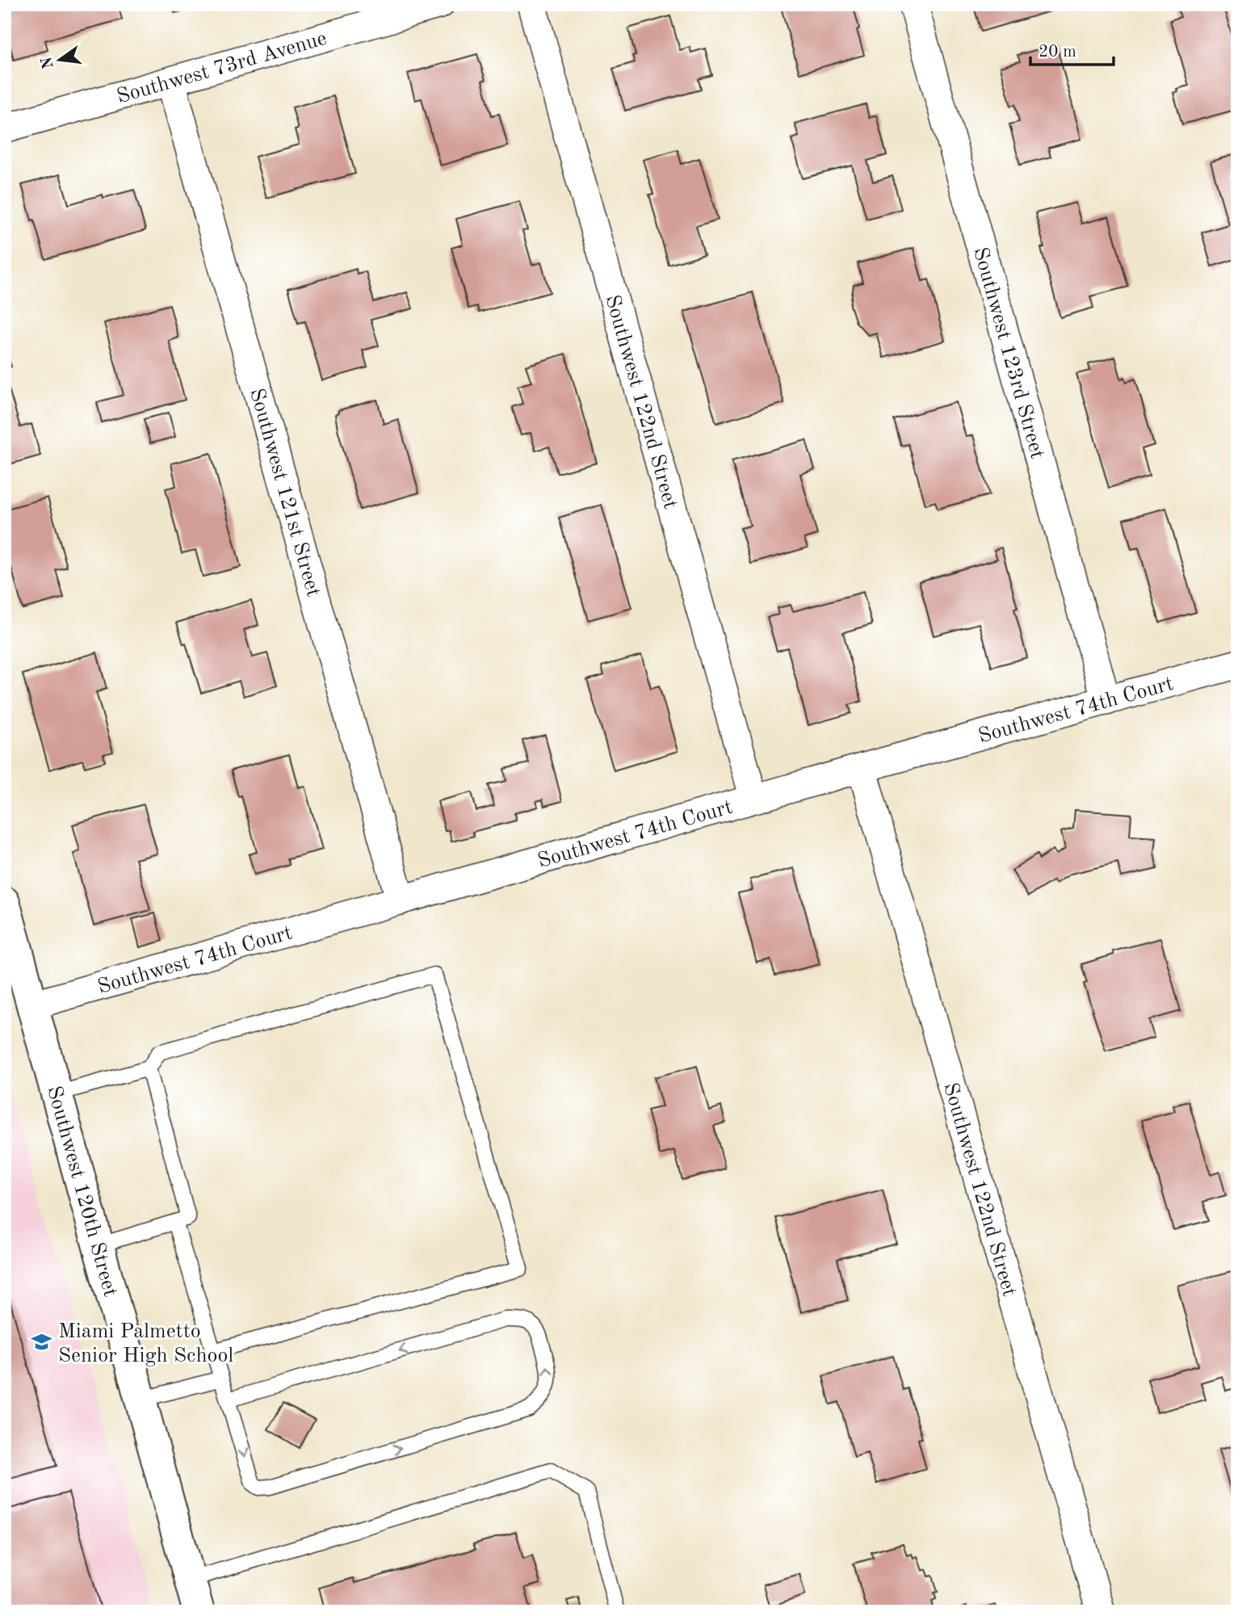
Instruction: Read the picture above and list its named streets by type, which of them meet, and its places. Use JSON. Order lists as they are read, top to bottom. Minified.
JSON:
{"streets":{"street":["Southwest 73rd Avenue","Southwest 123rd Street","Southwest 122nd Street","Southwest 121st Street","Southwest 74th Court","Southwest 120th Street"]},"crossings":[["Southwest 73rd Avenue","Southwest 121st Street"],["Southwest 123rd Street","Southwest 74th Court"],["Southwest 122nd Street","Southwest 74th Court"],["Southwest 121st Street","Southwest 74th Court"],["Southwest 74th Court","Southwest 120th Street"]],"places":{"school or university":["Miami Palmetto Senior High School"]},"scale_bar":"20 m","north":"left"}
